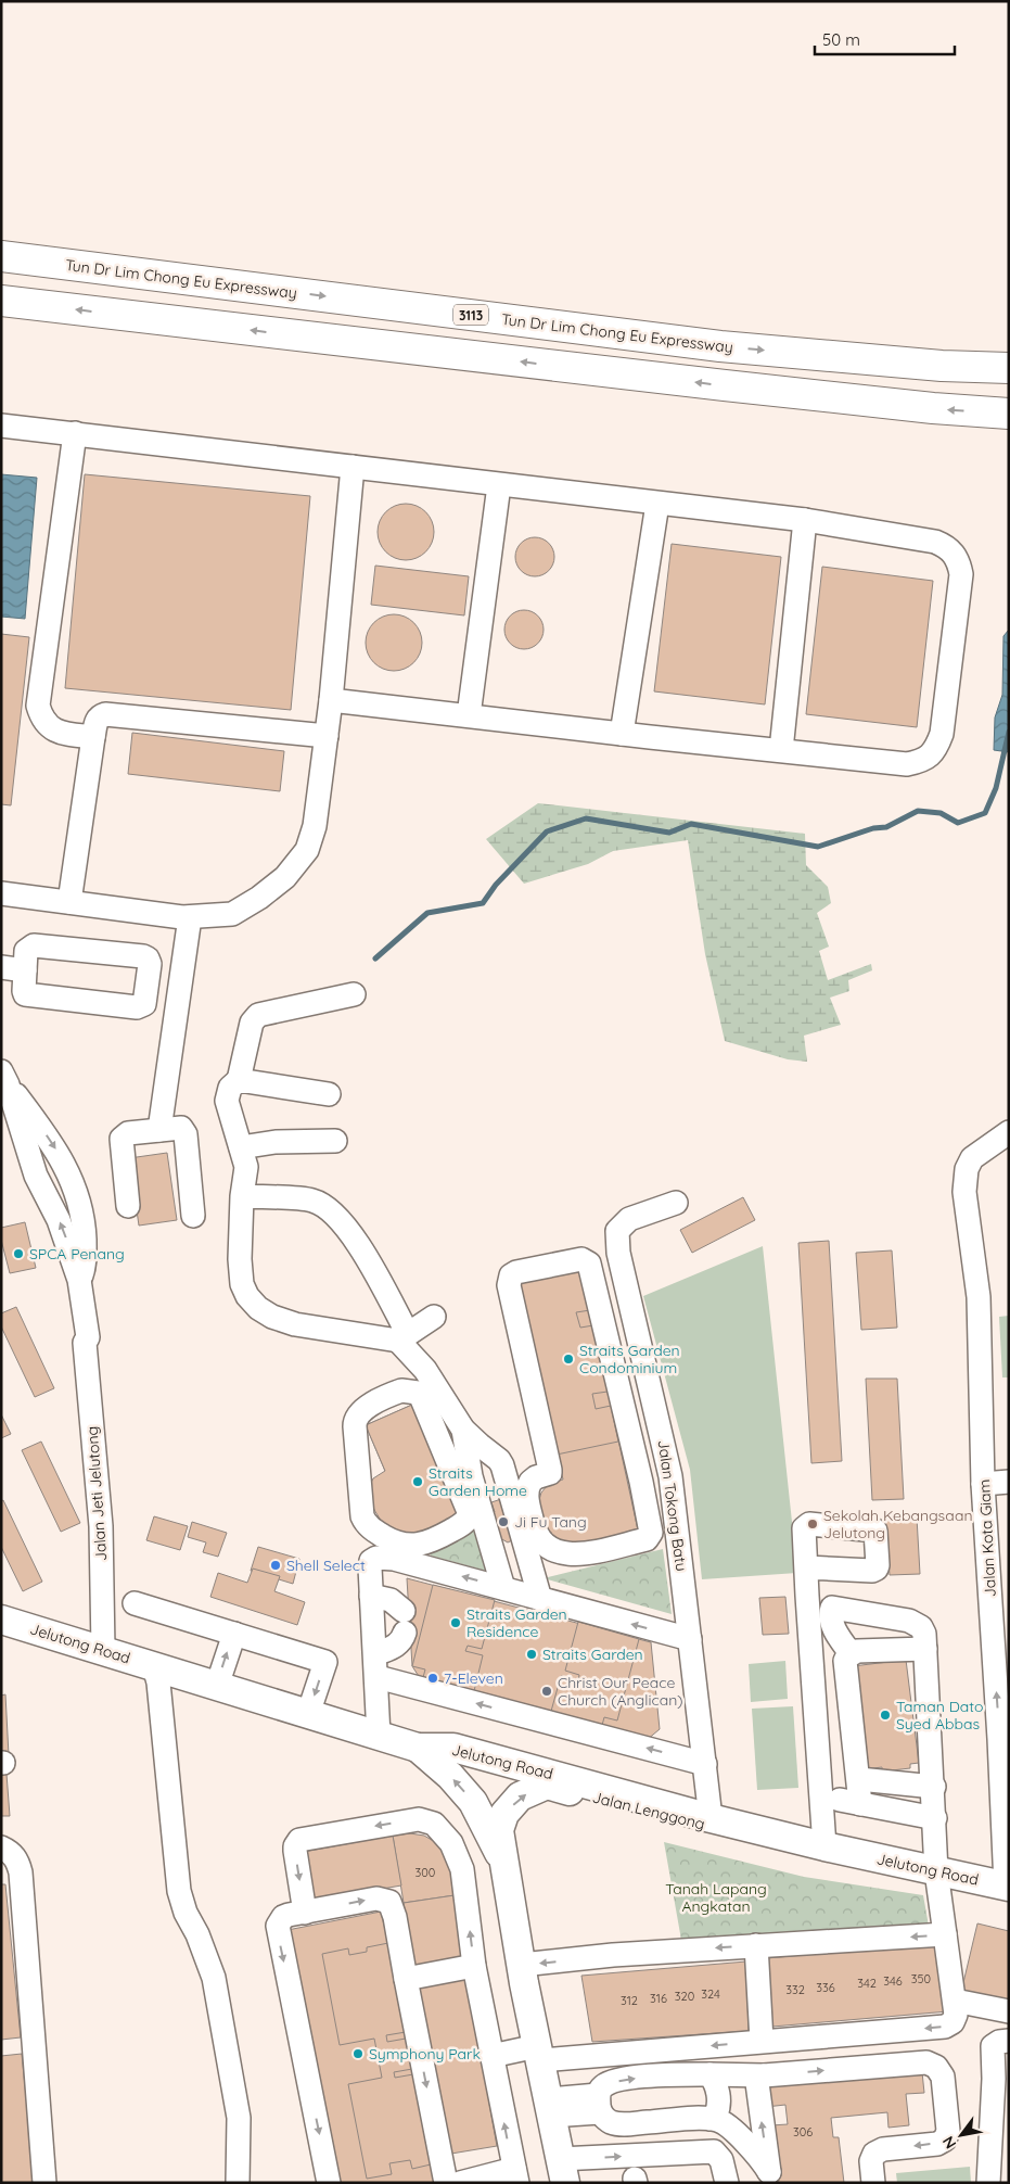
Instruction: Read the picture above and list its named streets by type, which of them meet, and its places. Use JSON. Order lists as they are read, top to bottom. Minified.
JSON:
{"streets":{"highway":["Tun Dr Lim Chong Eu Expressway","3113"],"main road":["Jelutong Road","Jalan Lenggong"],"street":["Jalan Jeti Jelutong","Jalan Tokong Batu","Jalan Kota Giam"]},"crossings":[["Jalan Jeti Jelutong","Jelutong Road"],["Jalan Tokong Batu","Jelutong Road"],["Jalan Kota Giam","Jelutong Road"],["Jelutong Road","Jalan Lenggong"]],"parks":["Tanah Lapang Angkatan"],"places":["SPCA Penang","Straits Garden Condominium","Straits Garden Home","Ji Fu Tang","Sekolah Kebangsaan Jelutong","Shell Select","Straits Garden Residence","Straits Garden","7-Eleven","Christ Our Peace Church (Anglican)","Taman Dato Syed Abbas","Symphony Park"],"house_numbers":["300","350","346","342","336","332","324","320","316","312","306"],"scale_bar":"50 m","north":"bottom left"}
